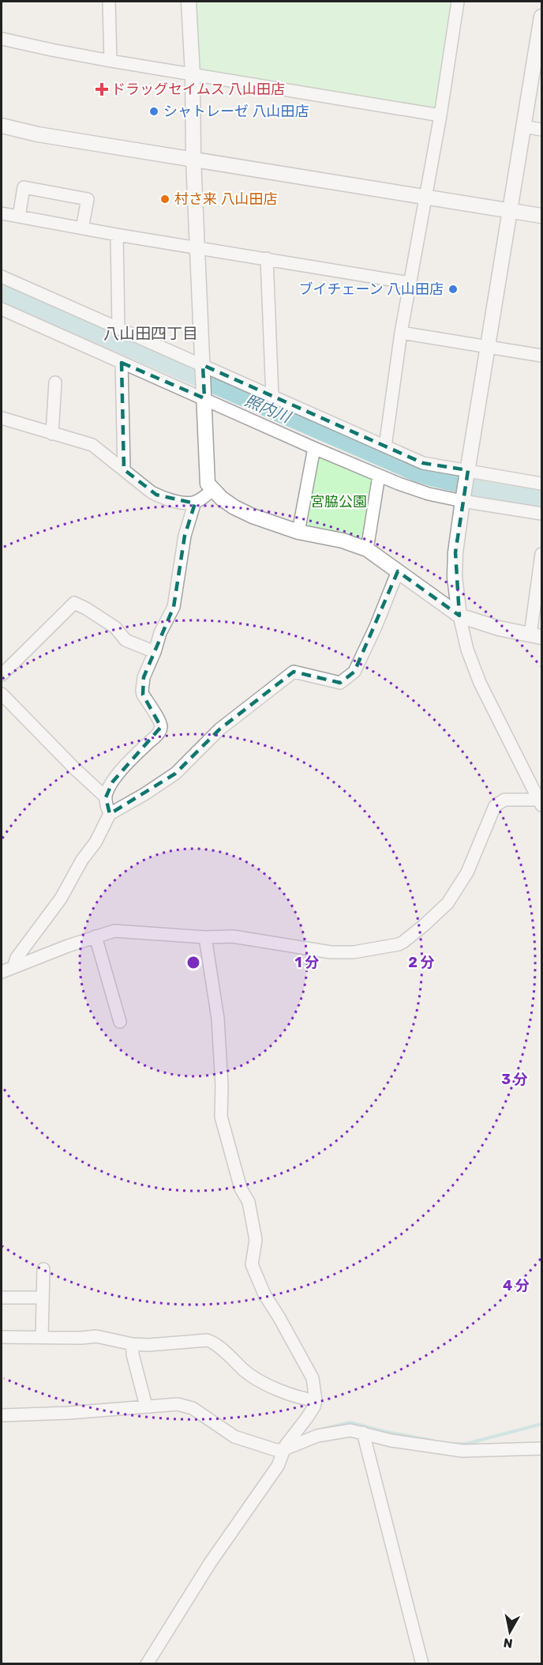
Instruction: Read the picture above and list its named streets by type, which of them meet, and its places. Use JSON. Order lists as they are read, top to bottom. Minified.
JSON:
{"districts":["八山田四丁目"],"water":["照内川"],"parks":["宮脇公園"],"places":{"health":["ドラッグセイムス 八山田店"],"other":["シャトレーゼ 八山田店","村さ来 八山田店","ブイチェーン 八山田店"]},"north":"bottom","rings":["1 分","2 分","3 分","4 分"]}
